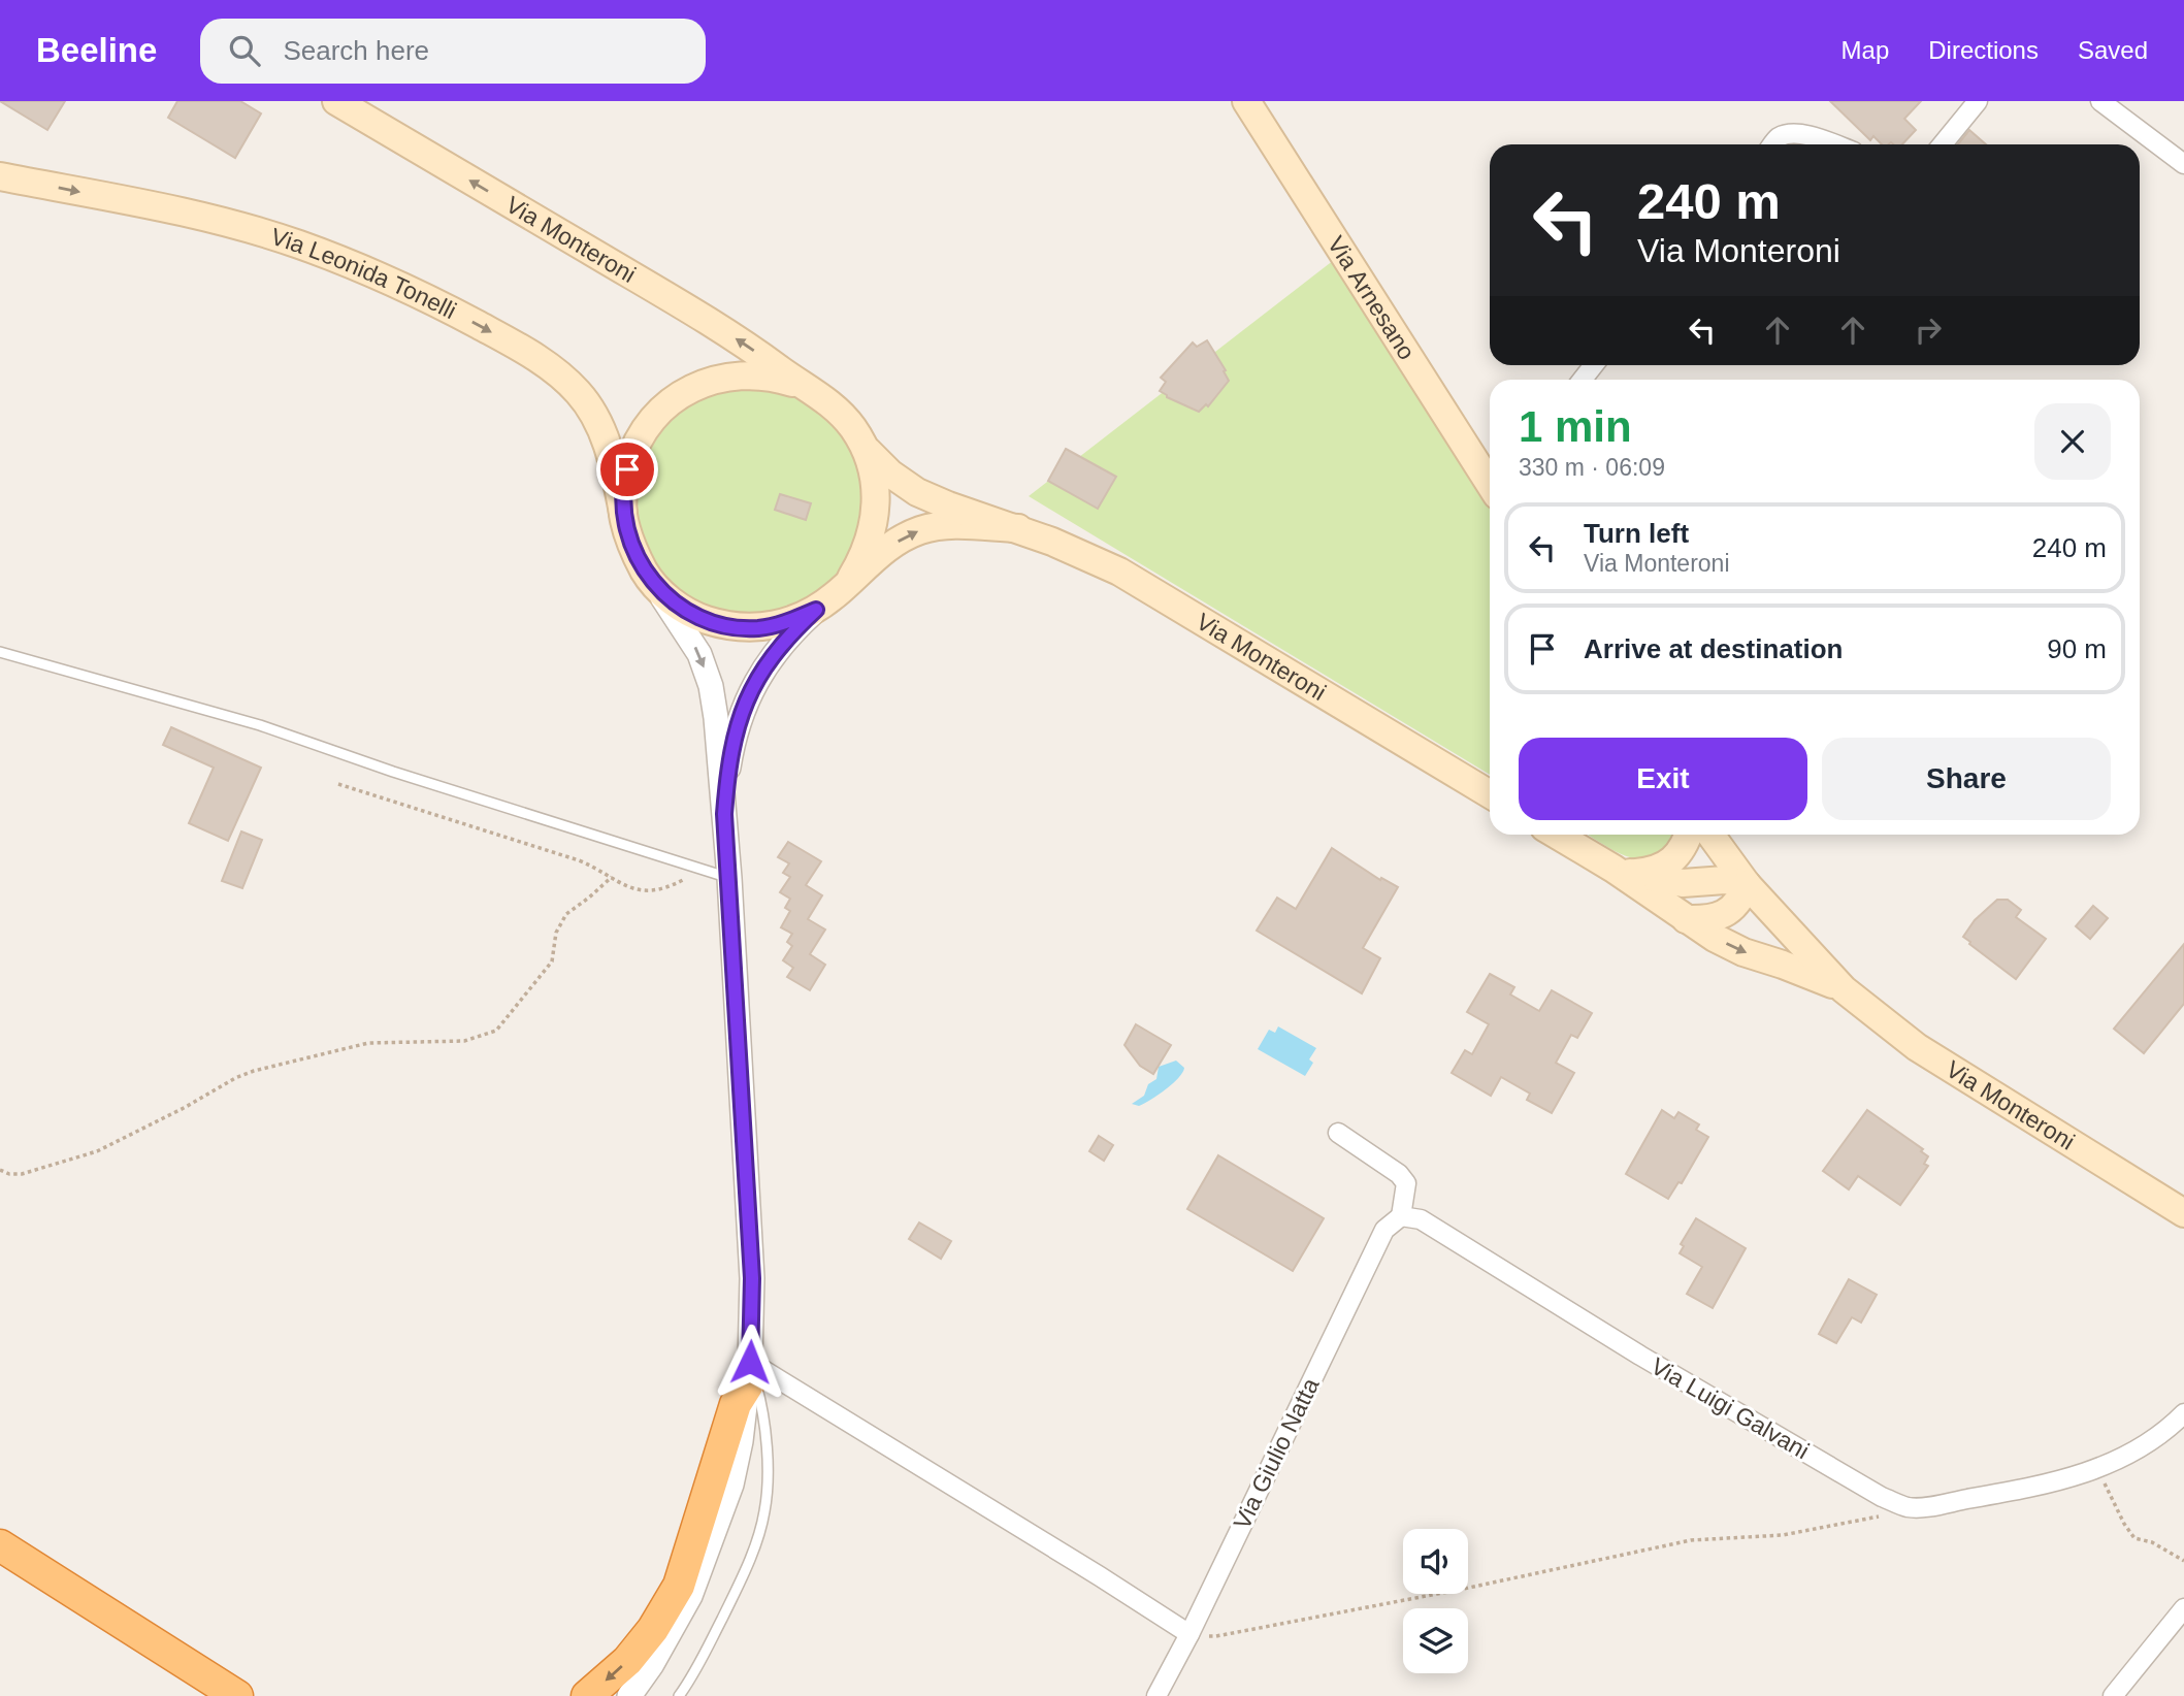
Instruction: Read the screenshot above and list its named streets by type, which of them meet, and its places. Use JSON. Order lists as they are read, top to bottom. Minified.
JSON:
{"streets":{"main road":["Via Monteroni","Via Leonida Tonelli","Via Arnesano"],"street":["Via Luigi Galvani","Via Giulio Natta"]},"crossings":[["Via Monteroni","Via Leonida Tonelli"],["Via Luigi Galvani","Via Giulio Natta"]],"one_way":["Via Leonida Tonelli"],"page":{"header":"Beeline","search":"Search here","nav":["Map","Directions","Saved"],"turn":["240 m","Via Monteroni"],"heading":["1 min","330 m · 06:09"],"list":[{"name":"Turn left","note":"Via Monteroni","value":"240 m"},{"name":"Arrive at destination","value":"90 m"}],"buttons":["Exit","Share"]}}
